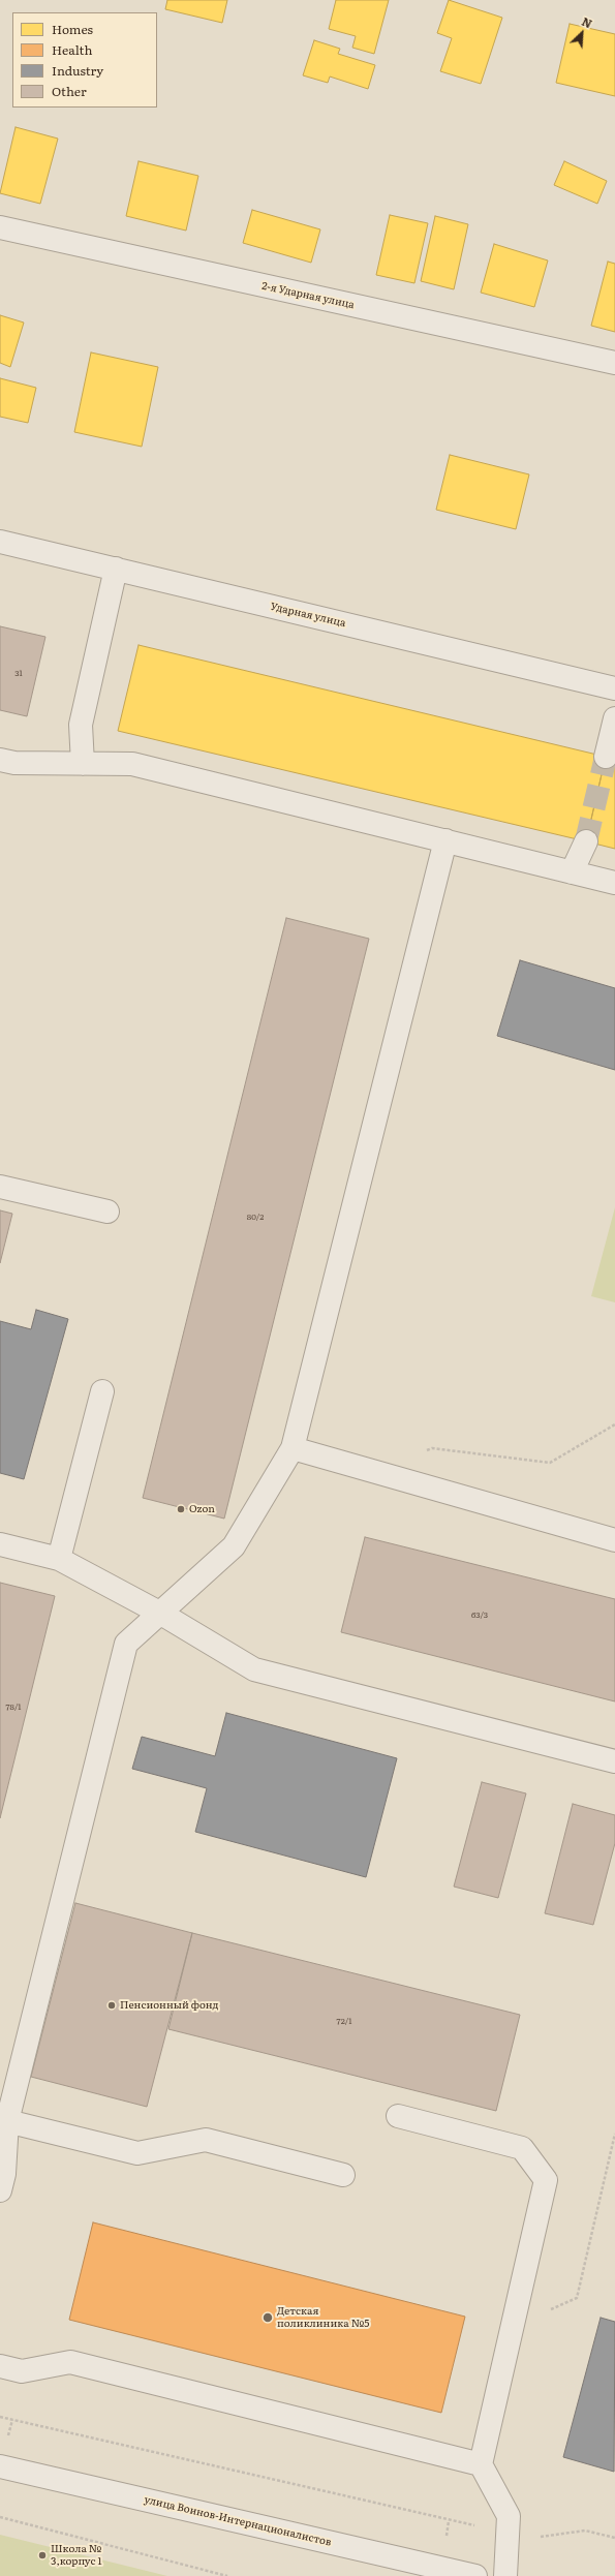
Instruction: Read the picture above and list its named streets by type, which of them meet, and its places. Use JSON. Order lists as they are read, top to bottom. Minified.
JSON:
{"streets":{"street":["2-я Ударная улица","Ударная улица","улица Воинов-Интернационалистов"]},"places":["Ozon","Пенсионный фонд","Детская поликлиника №5","Школа № 3,корпус 1"],"house_numbers":["31","80/2","63/3","78/1","72/1"],"legend":["Homes","Health","Industry","Other"],"north":"top right"}
